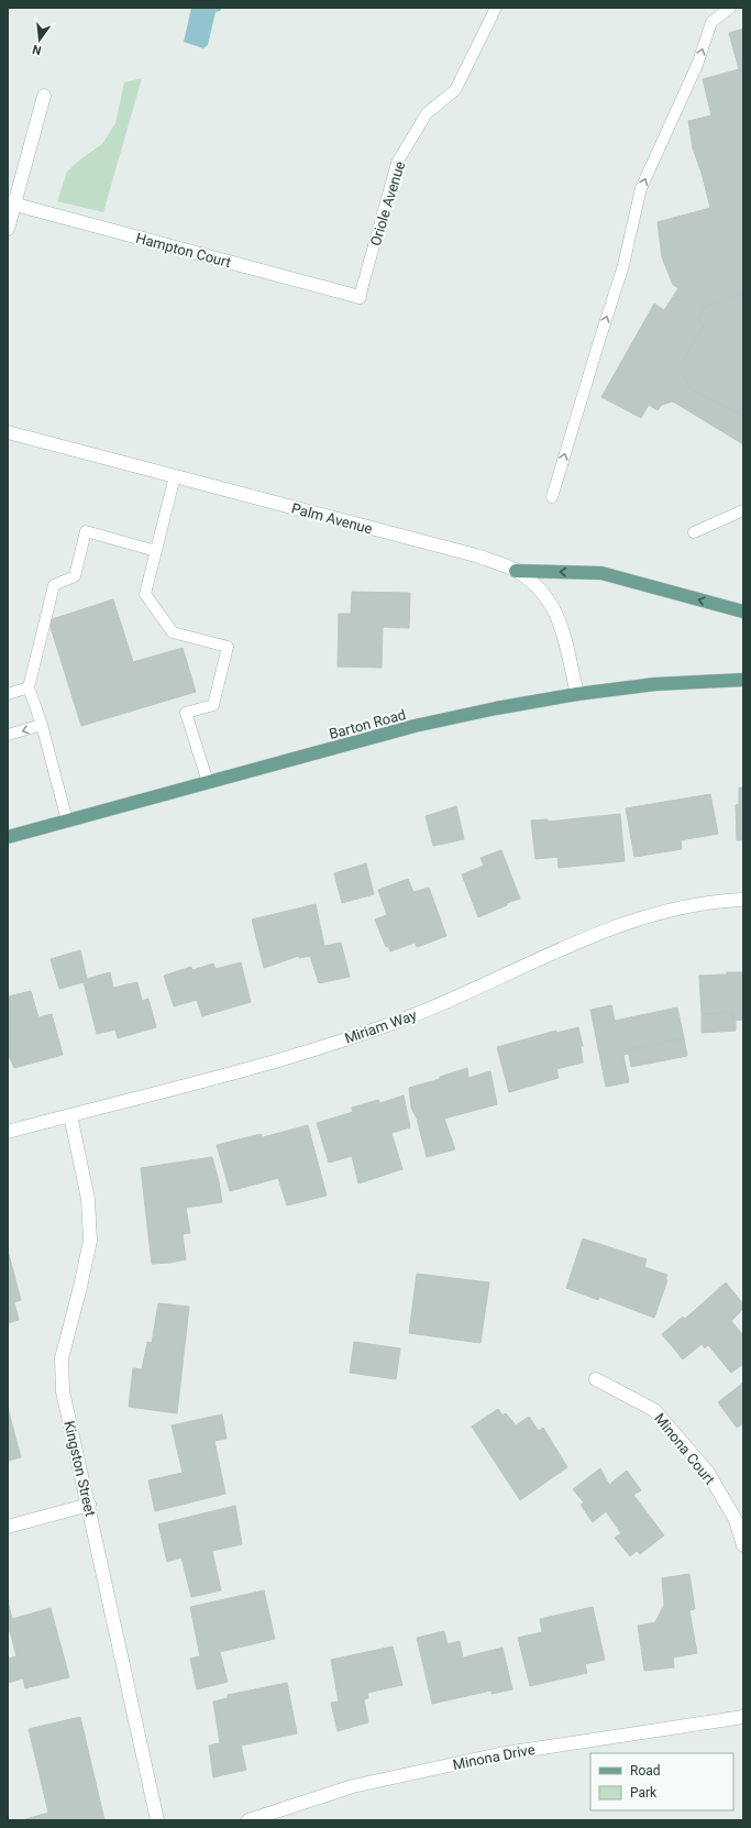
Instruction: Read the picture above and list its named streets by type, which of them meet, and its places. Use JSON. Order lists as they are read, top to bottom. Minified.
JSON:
{"streets":{"main road":["Barton Road"],"street":["Hampton Court","Palm Avenue","Miriam Way","Minona Court","Kingston Street","Minona Drive"],"lane":["Oriole Avenue"]},"crossings":[["Oriole Avenue","Hampton Court"],["Palm Avenue","Barton Road"],["Miriam Way","Kingston Street"]],"legend":["Road","Park"],"north":"bottom"}
